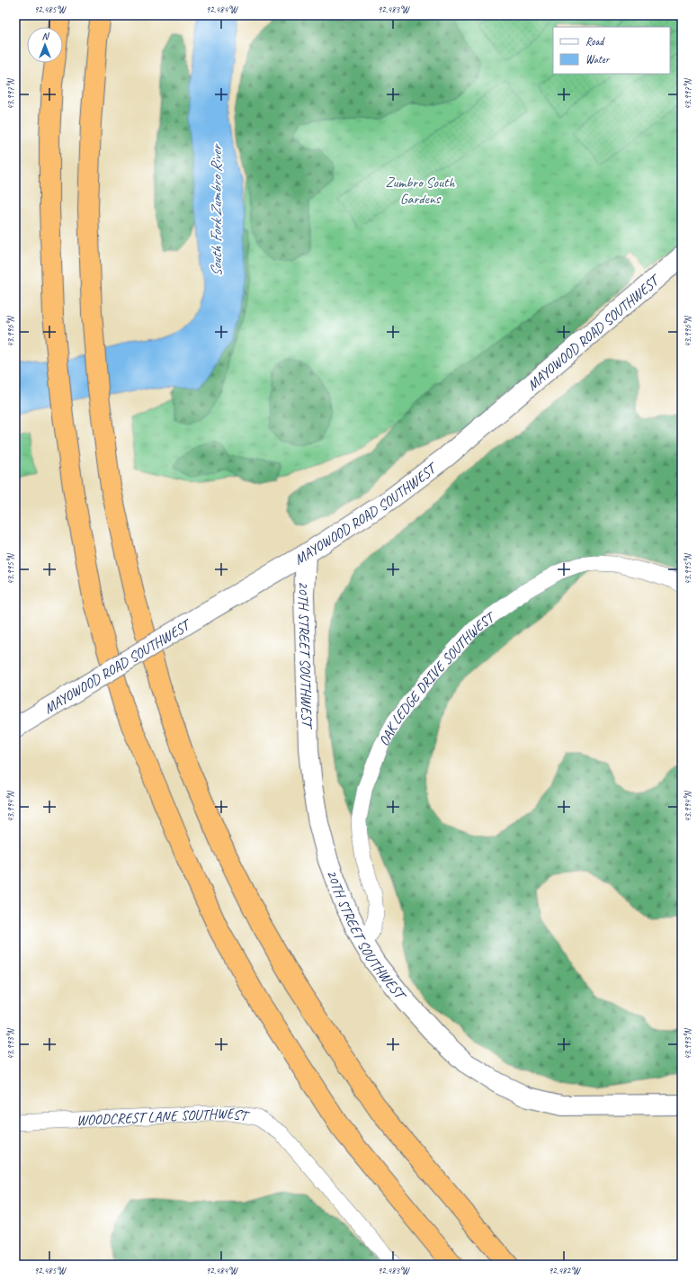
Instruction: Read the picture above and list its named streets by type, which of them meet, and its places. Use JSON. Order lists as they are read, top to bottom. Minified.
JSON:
{"streets":{"street":["MAYOWOOD ROAD SOUTHWEST","20TH STREET SOUTHWEST","OAK LEDGE DRIVE SOUTHWEST","WOODCREST LANE SOUTHWEST"]},"crossings":[["MAYOWOOD ROAD SOUTHWEST","20TH STREET SOUTHWEST"],["20TH STREET SOUTHWEST","OAK LEDGE DRIVE SOUTHWEST"]],"water":["South Fork Zumbro River"],"parks":["Zumbro South Gardens"],"legend":["Road","Water"],"north":"top","coordinates":["92.485°W","92.484°W","92.483°W","43.997°N","43.996°N","43.995°N","43.994°N","43.993°N","92.482°W"]}
